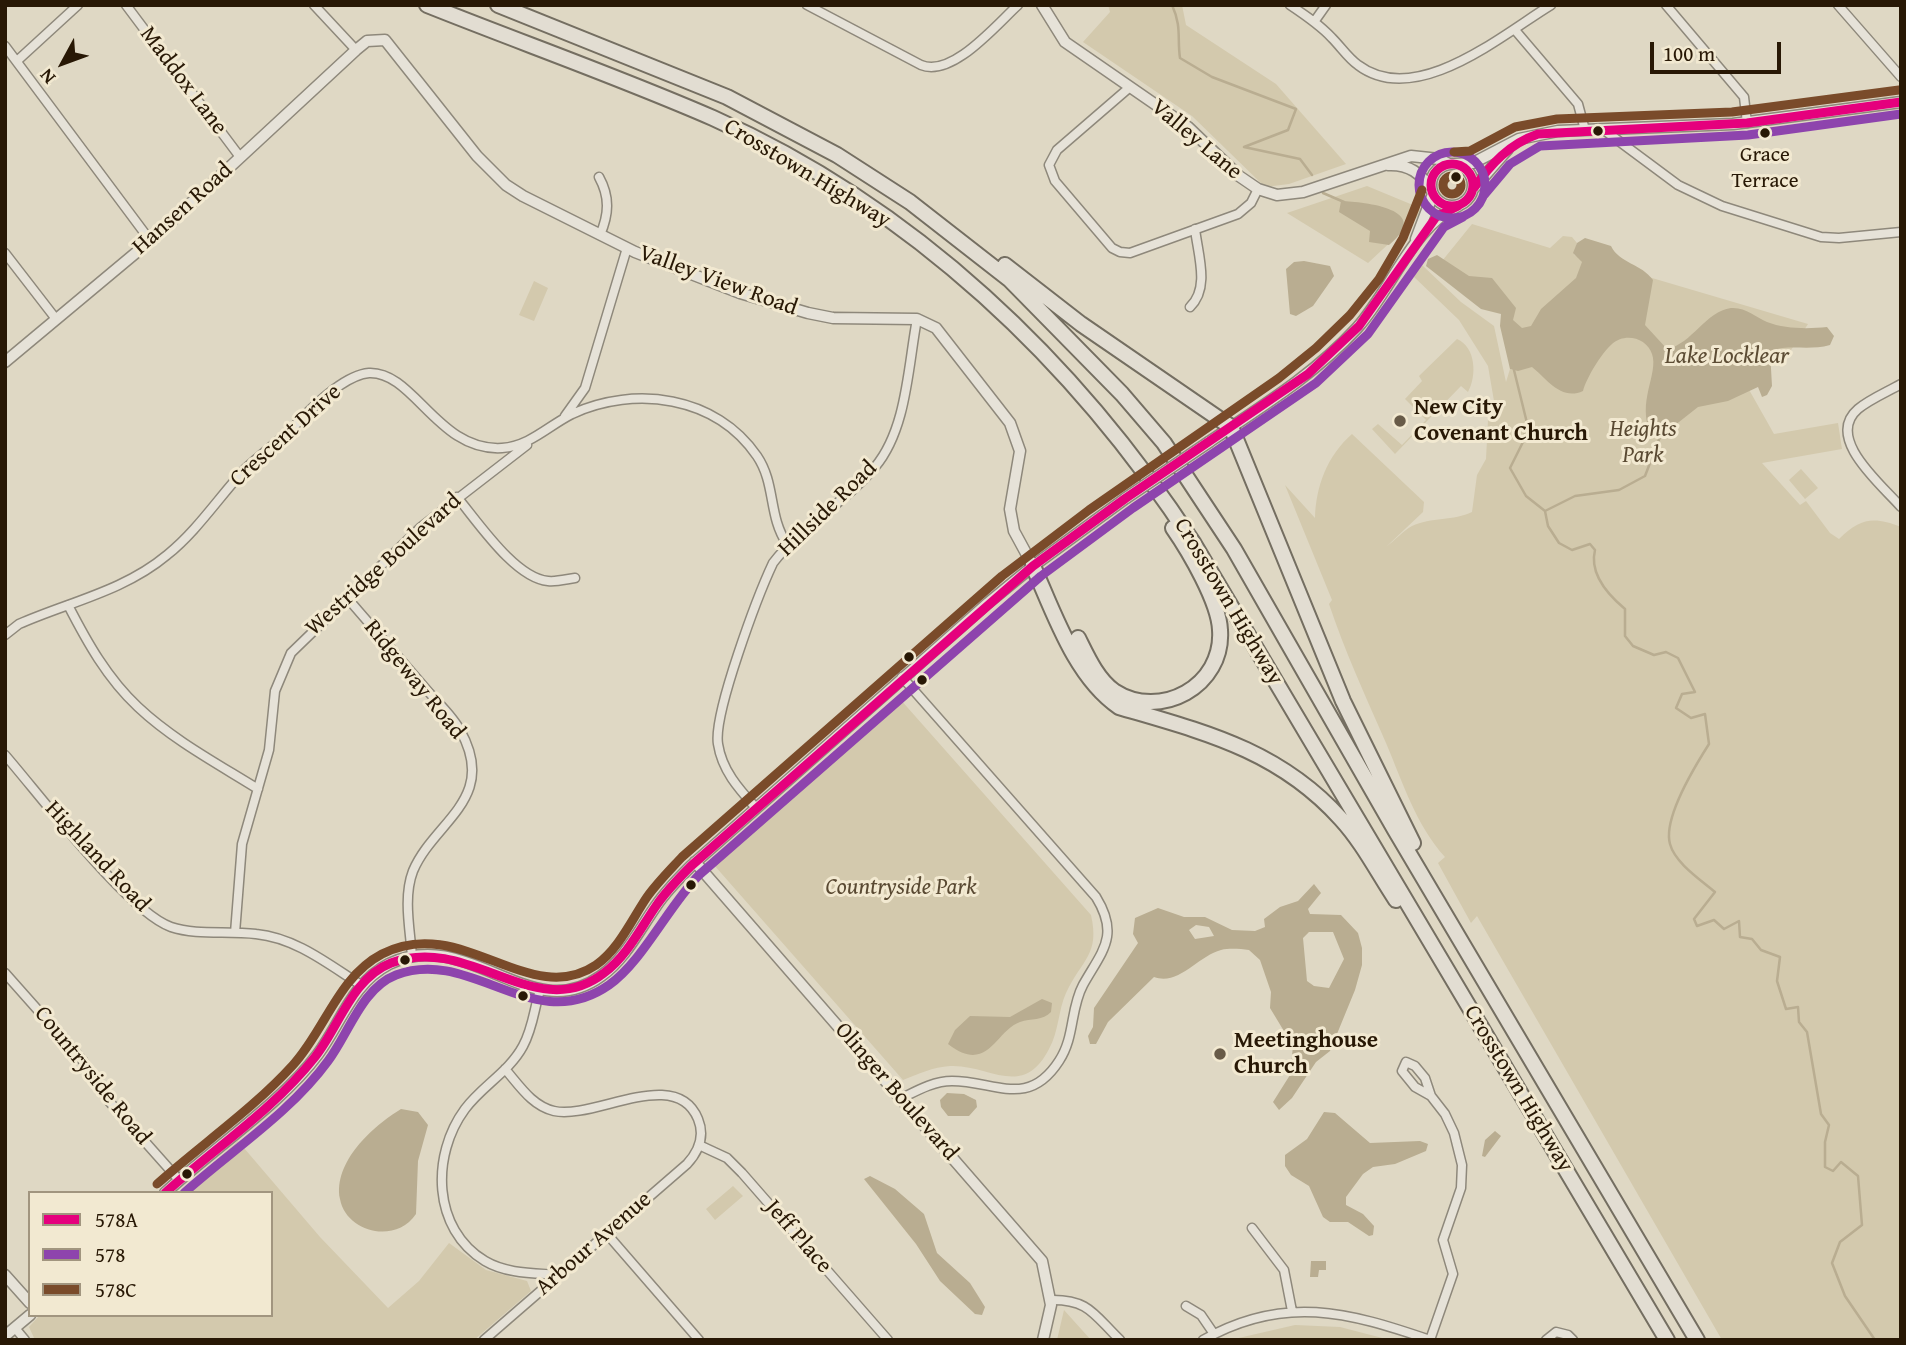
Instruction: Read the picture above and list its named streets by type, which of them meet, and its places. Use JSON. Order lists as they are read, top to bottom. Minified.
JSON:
{"streets":{"highway":["Crosstown Highway"],"street":["Maddox Lane","Valley Lane","Hansen Road","Valley View Road","Crescent Drive","Hillside Road","Westridge Boulevard","Ridgeway Road","Highland Road","Countryside Road","Olinger Boulevard","Jeff Place","Arbour Avenue"]},"crossings":[["Maddox Lane","Hansen Road"],["Hansen Road","Valley View Road"],["Valley View Road","Hillside Road"],["Valley View Road","Westridge Boulevard"],["Crescent Drive","Hillside Road"],["Crescent Drive","Westridge Boulevard"],["Westridge Boulevard","Ridgeway Road"],["Westridge Boulevard","Highland Road"],["Jeff Place","Arbour Avenue"]],"water":["Lake Locklear"],"parks":["Heights Park","Countryside Park"],"places":["Grace Terrace","New City Covenant Church","Meetinghouse Church"],"lines":["transit line 578C","transit line 578A","transit line 578"],"legend":["578A","578","578C"],"scale_bar":"100 m","north":"bottom left"}
